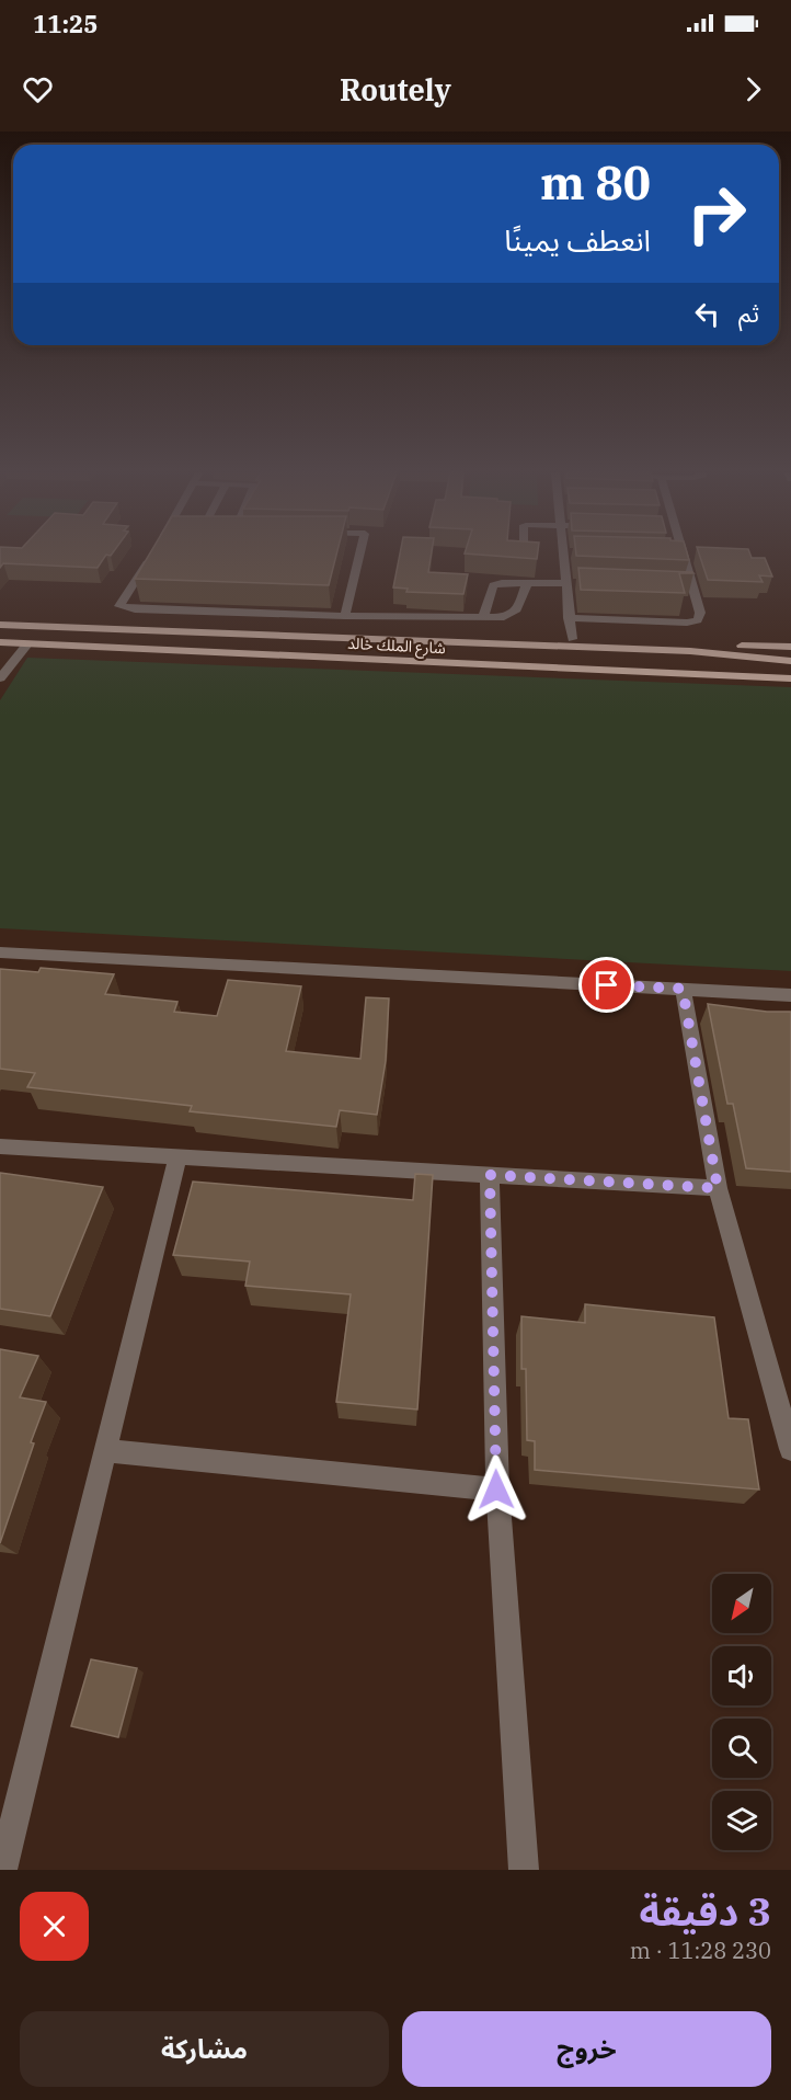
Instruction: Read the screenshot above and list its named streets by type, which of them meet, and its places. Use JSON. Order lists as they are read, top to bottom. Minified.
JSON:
{"streets":{"main road":["شارع الملك خالد"]},"north":"bottom left","page":{"status":"11:25","header":"Routely","turn":["80 m","انعطف يمينًا"],"then":"ثم","heading":["3 دقيقة","230 m · 11:28"],"buttons":["خروج","مشاركة"]}}
